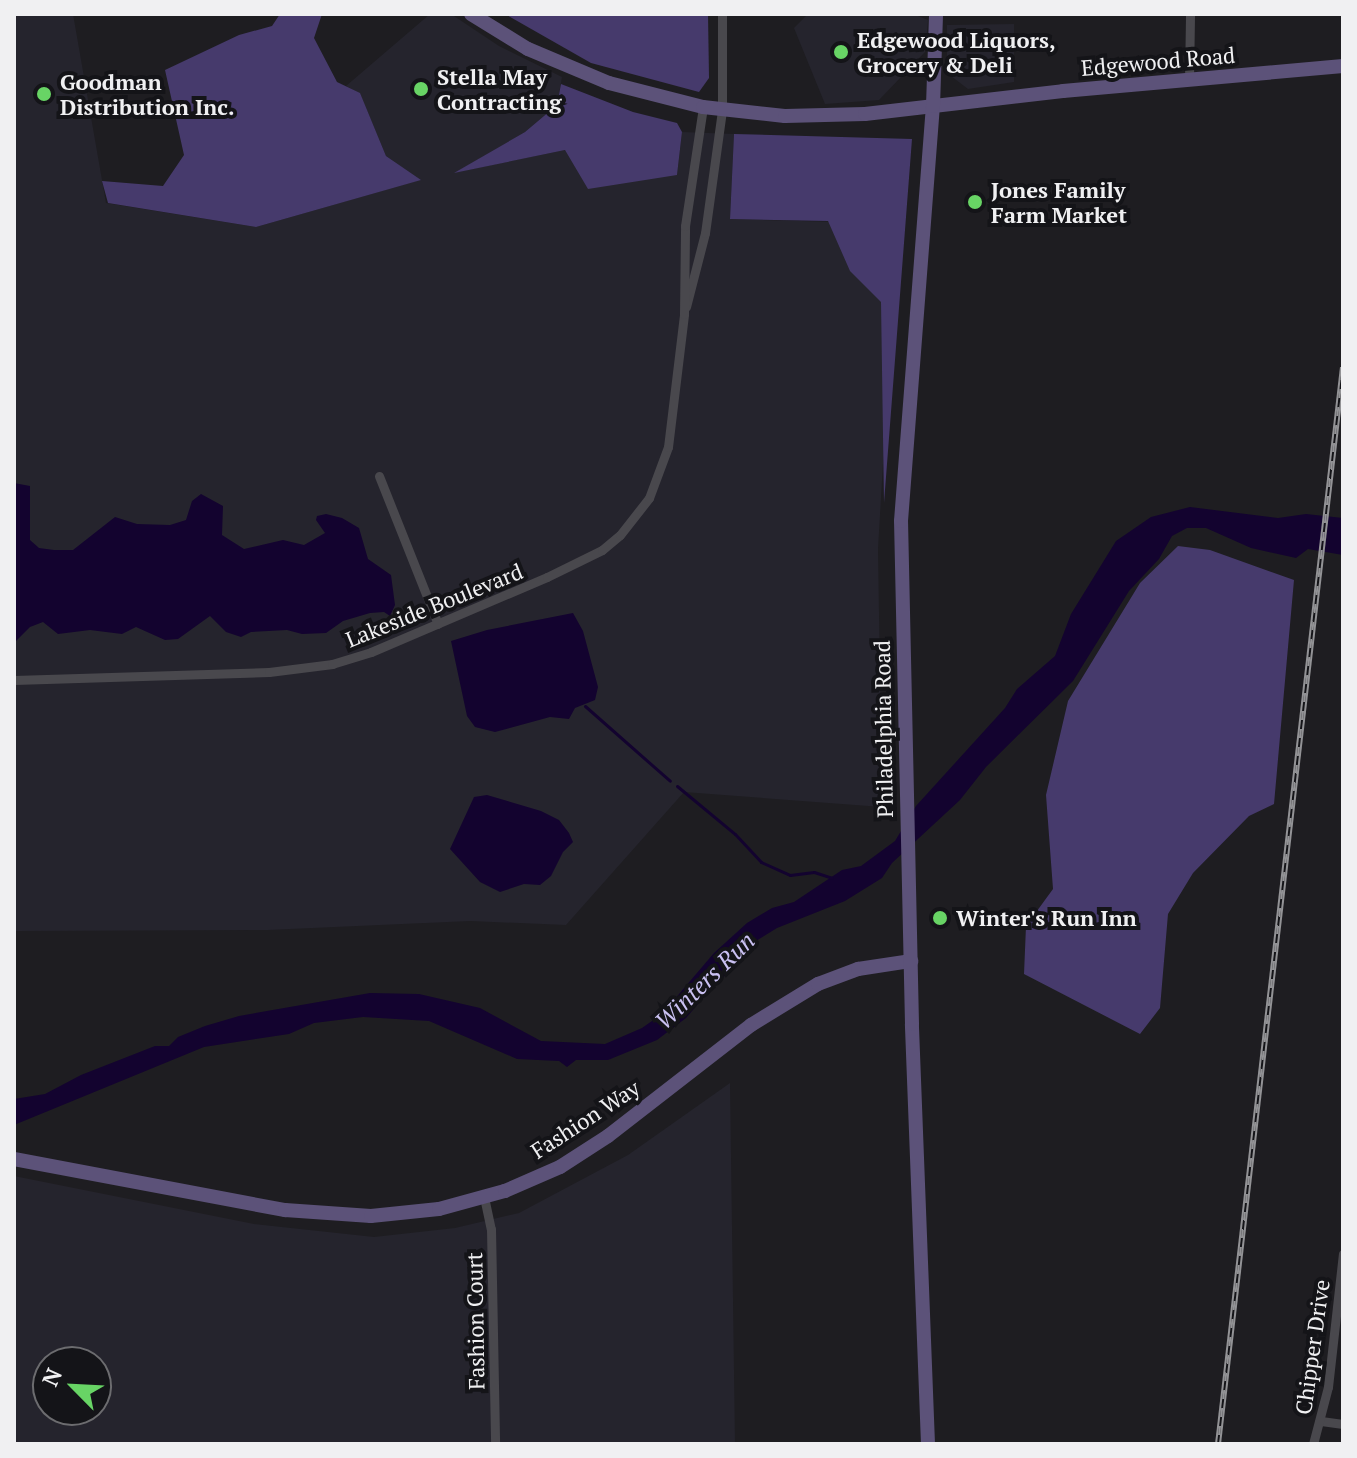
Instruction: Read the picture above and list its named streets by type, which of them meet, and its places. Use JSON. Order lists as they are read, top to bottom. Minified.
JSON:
{"streets":{"street":["Edgewood Road","Lakeside Boulevard","Philadelphia Road","Fashion Way","Fashion Court","Chipper Drive"]},"crossings":[["Edgewood Road","Lakeside Boulevard"],["Edgewood Road","Philadelphia Road"],["Philadelphia Road","Fashion Way"],["Fashion Way","Fashion Court"]],"water":["Winters Run"],"places":["Edgewood Liquors, Grocery & Deli","Stella May Contracting","Goodman Distribution Inc.","Jones Family Farm Market","Winter's Run Inn"],"north":"top left"}
